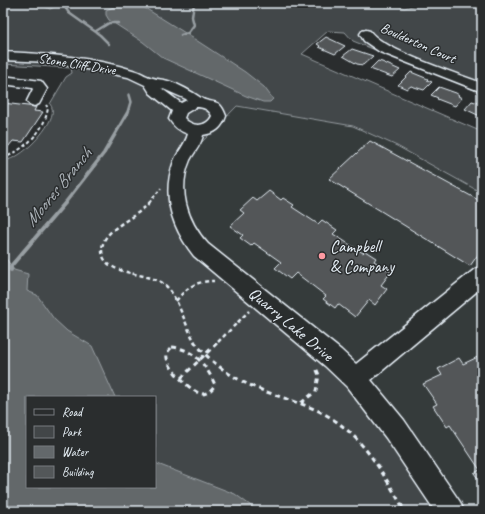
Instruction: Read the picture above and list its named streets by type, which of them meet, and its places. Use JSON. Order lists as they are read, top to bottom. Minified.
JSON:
{"streets":{"street":["Boulderton Court","Stone Cliff Drive","Quarry Lake Drive"]},"crossings":[["Stone Cliff Drive","Quarry Lake Drive"]],"water":["Moores Branch"],"places":["Campbell & Company"],"legend":["Road","Park","Water","Building"]}
